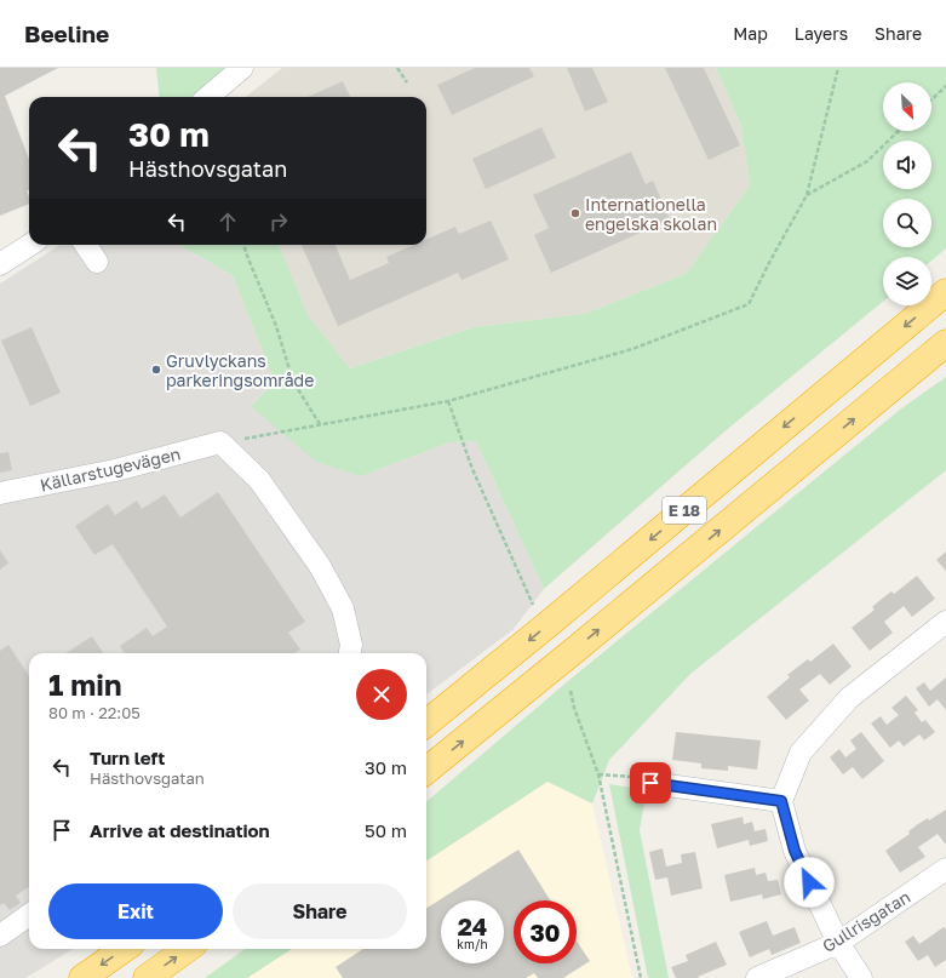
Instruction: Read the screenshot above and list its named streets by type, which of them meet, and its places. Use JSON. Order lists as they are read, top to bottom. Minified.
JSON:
{"streets":{"highway":["E 18"],"street":["Källarstugevägen","Gullrisgatan"]},"places":["Internationella engelska skolan","Gruvlyckans parkeringsområde"],"north":"bottom right","page":{"header":"Beeline","nav":["Map","Layers","Share"],"turn":["30 m","Hästhovsgatan"],"heading":["1 min","80 m · 22:05"],"list":[{"name":"Turn left","note":"Hästhovsgatan","value":"30 m"},{"name":"Arrive at destination","value":"50 m"}],"buttons":["Exit","Share"],"speed":"24 km/h","limit":"30"}}
